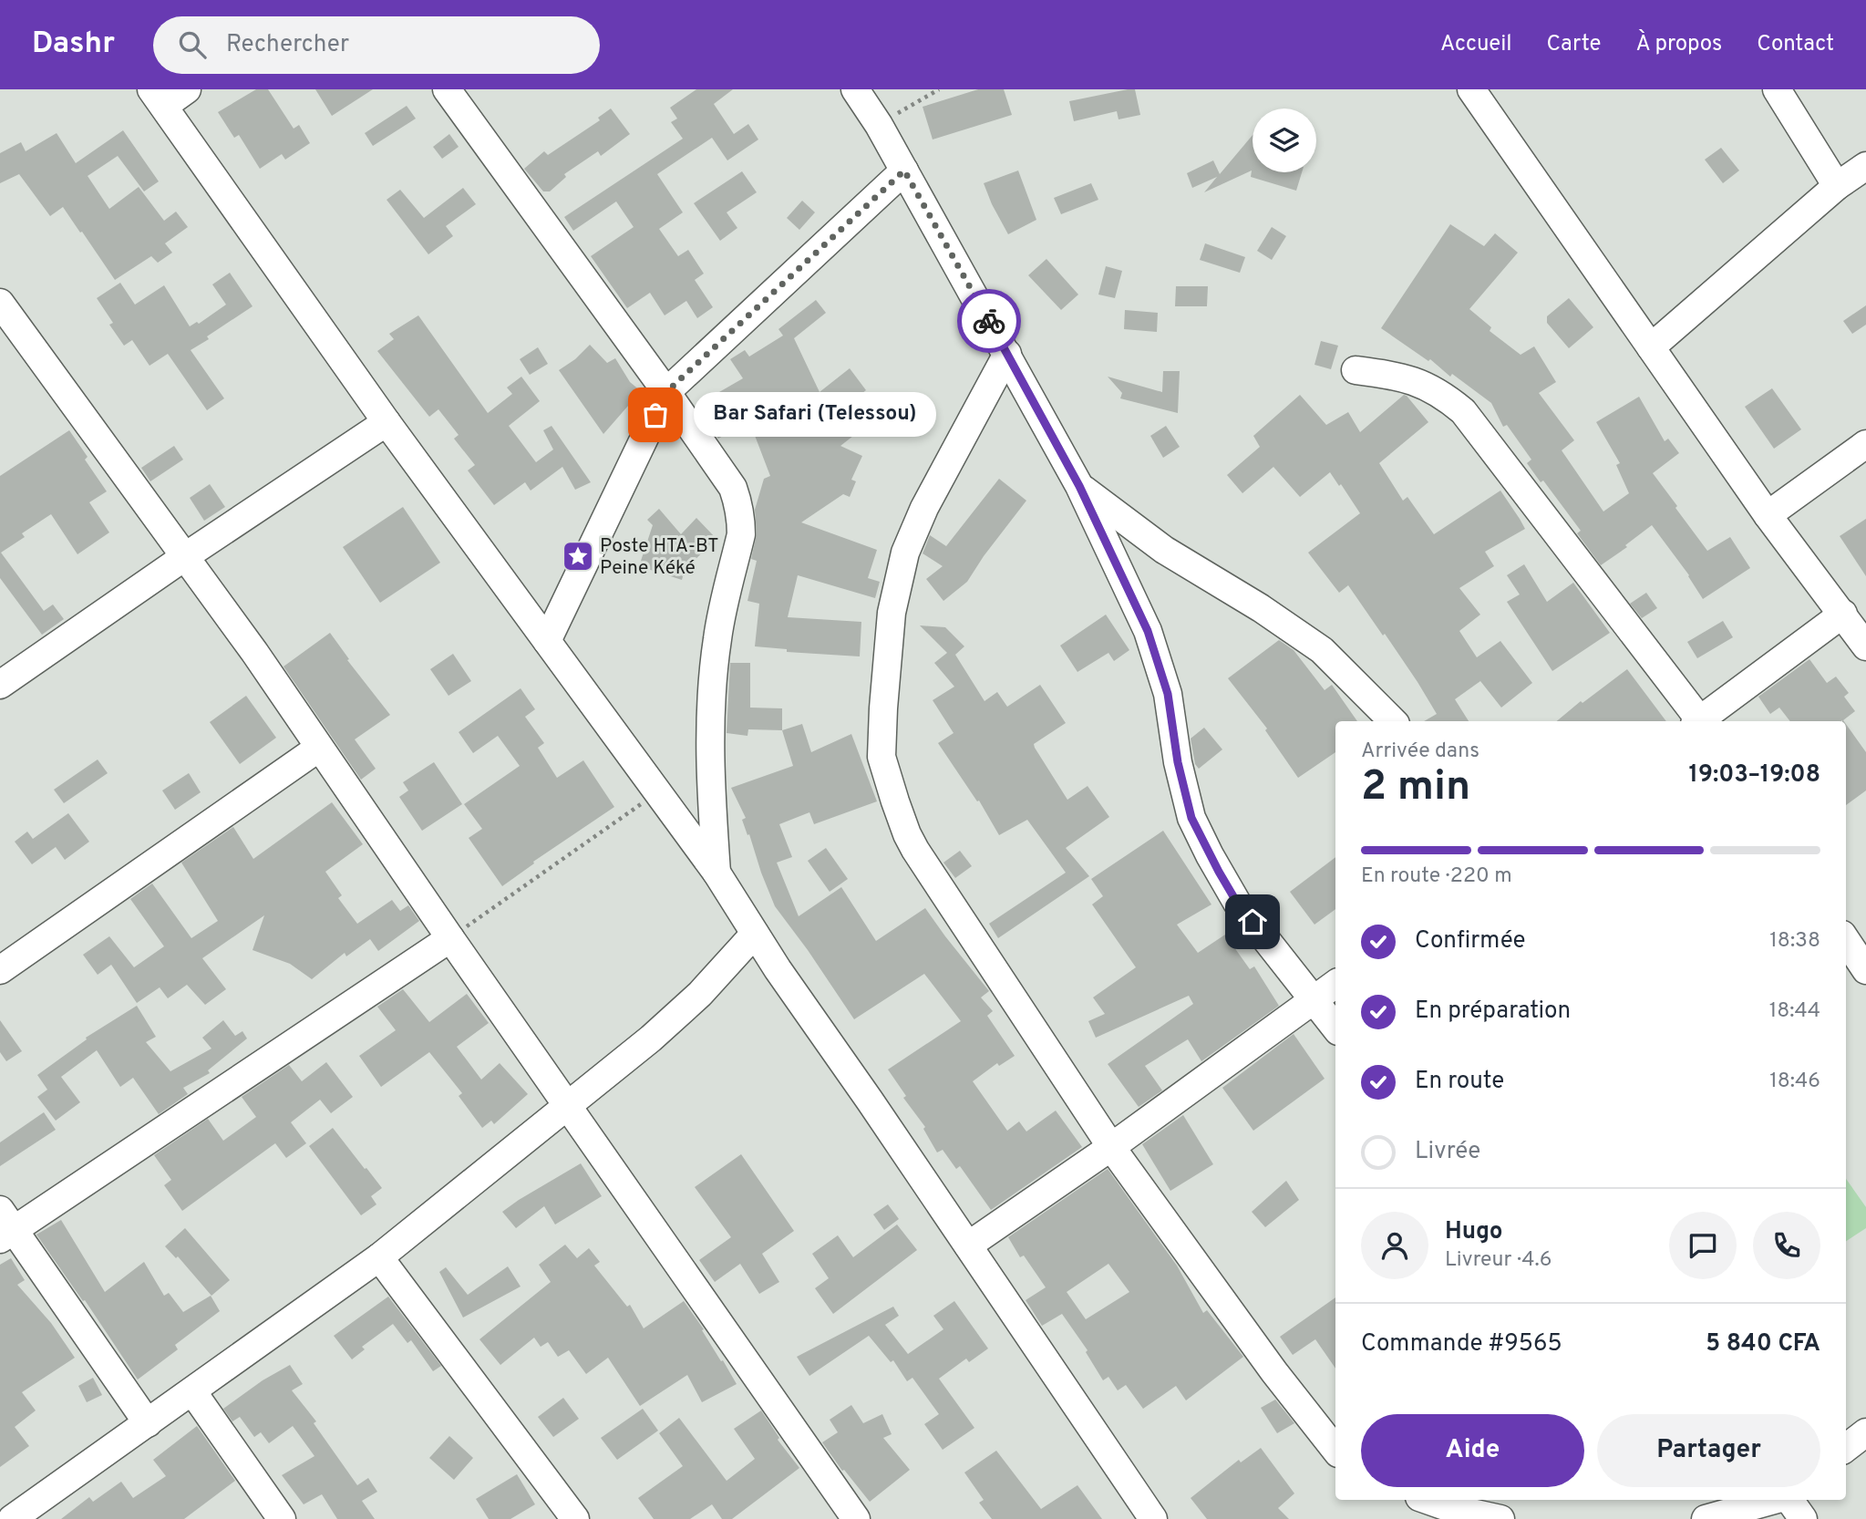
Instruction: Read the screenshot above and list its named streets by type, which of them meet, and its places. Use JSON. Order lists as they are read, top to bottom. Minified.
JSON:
{"places":{"other":["Bar Safari (Telessou)"],"place":["Poste HTA-BT Peine Kéké"]},"page":{"header":"Dashr","search":"Rechercher","nav":["Accueil","Carte","À propos","Contact"],"bubble":"Bar Safari (Telessou)","heading":["2 min","Arrivée dans","19:03–19:08"],"panel":["Hugo","Livreur · 4.6","Commande #9565","5 840 CFA"],"bar":"En route · 220 m","list":[["Confirmée","18:38"],["En préparation","18:44"],["En route","18:46"],"Livrée"],"buttons":["Aide","Partager"]}}
